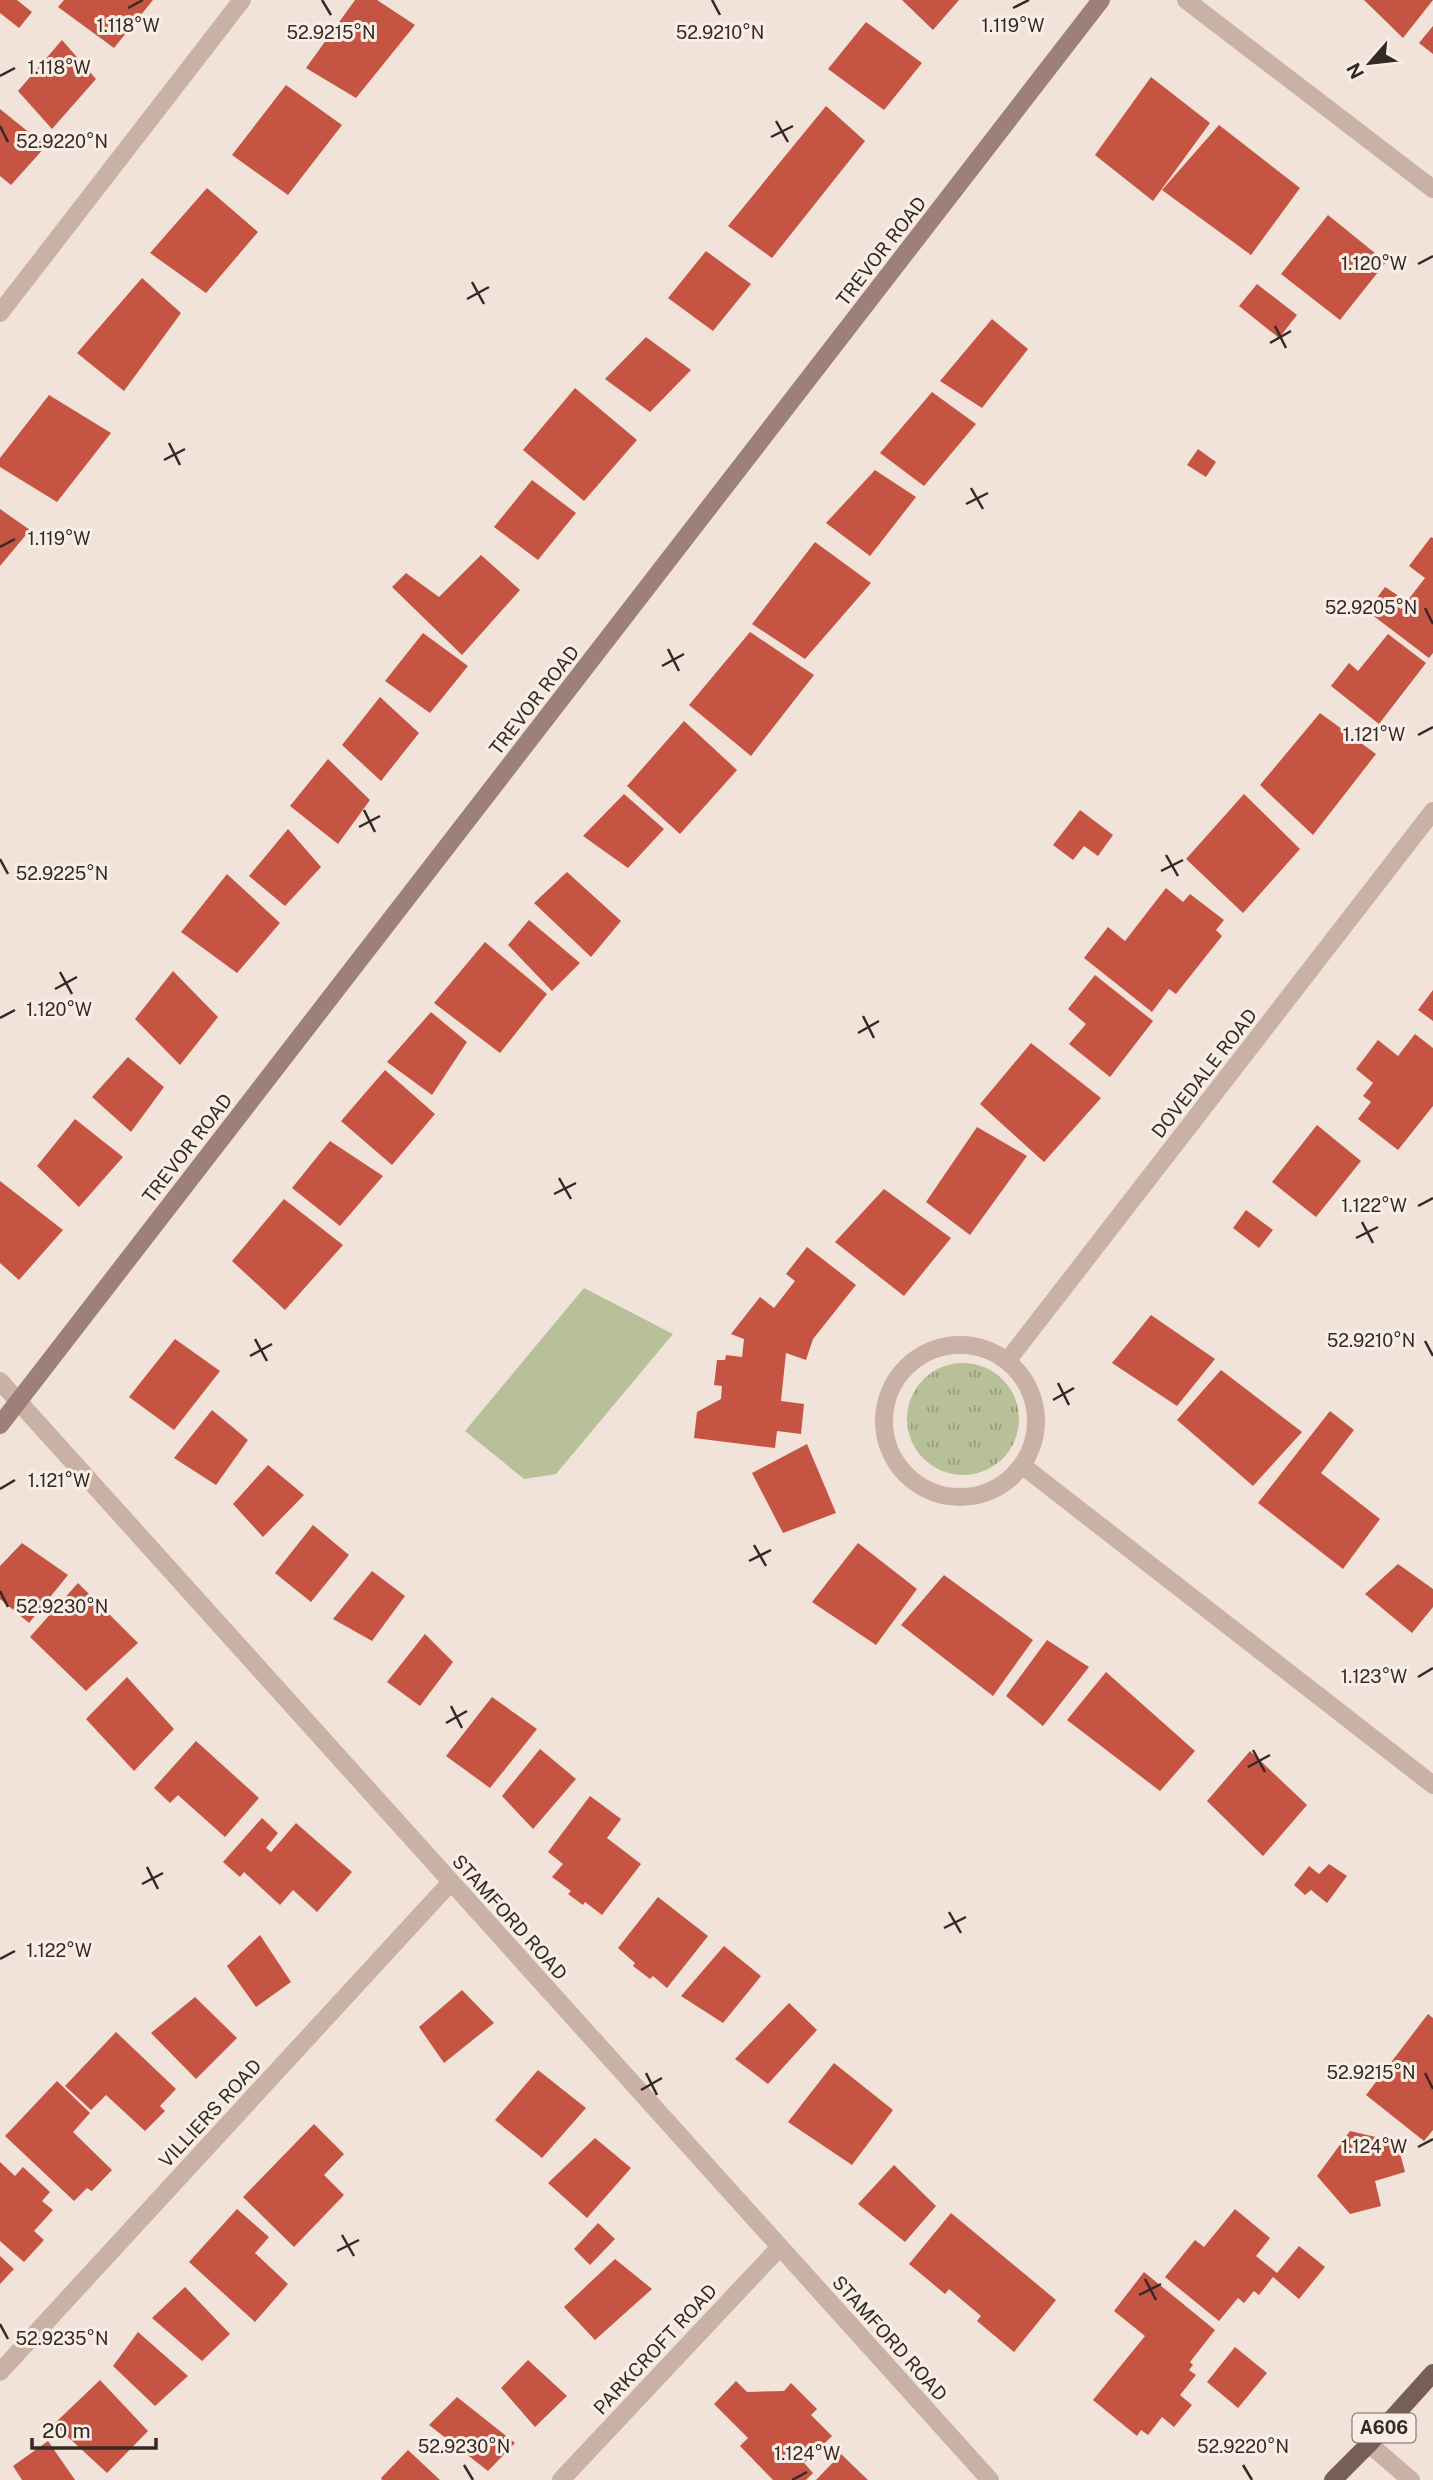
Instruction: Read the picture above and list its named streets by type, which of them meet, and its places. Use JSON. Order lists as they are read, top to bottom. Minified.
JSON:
{"streets":{"main road":["A606"],"street":["TREVOR ROAD","DOVEDALE ROAD","STAMFORD ROAD","VILLIERS ROAD","PARKCROFT ROAD"]},"crossings":[["TREVOR ROAD","STAMFORD ROAD"],["STAMFORD ROAD","VILLIERS ROAD"],["STAMFORD ROAD","PARKCROFT ROAD"]],"scale_bar":"20 m","north":"bottom left","coordinates":["1.119°W","1.118°W","52.9215°N","52.9210°N","52.9220°N","1.120°W","52.9205°N","1.121°W","52.9225°N","1.122°W","52.9230°N","1.123°W","1.124°W","52.9235°N"]}
